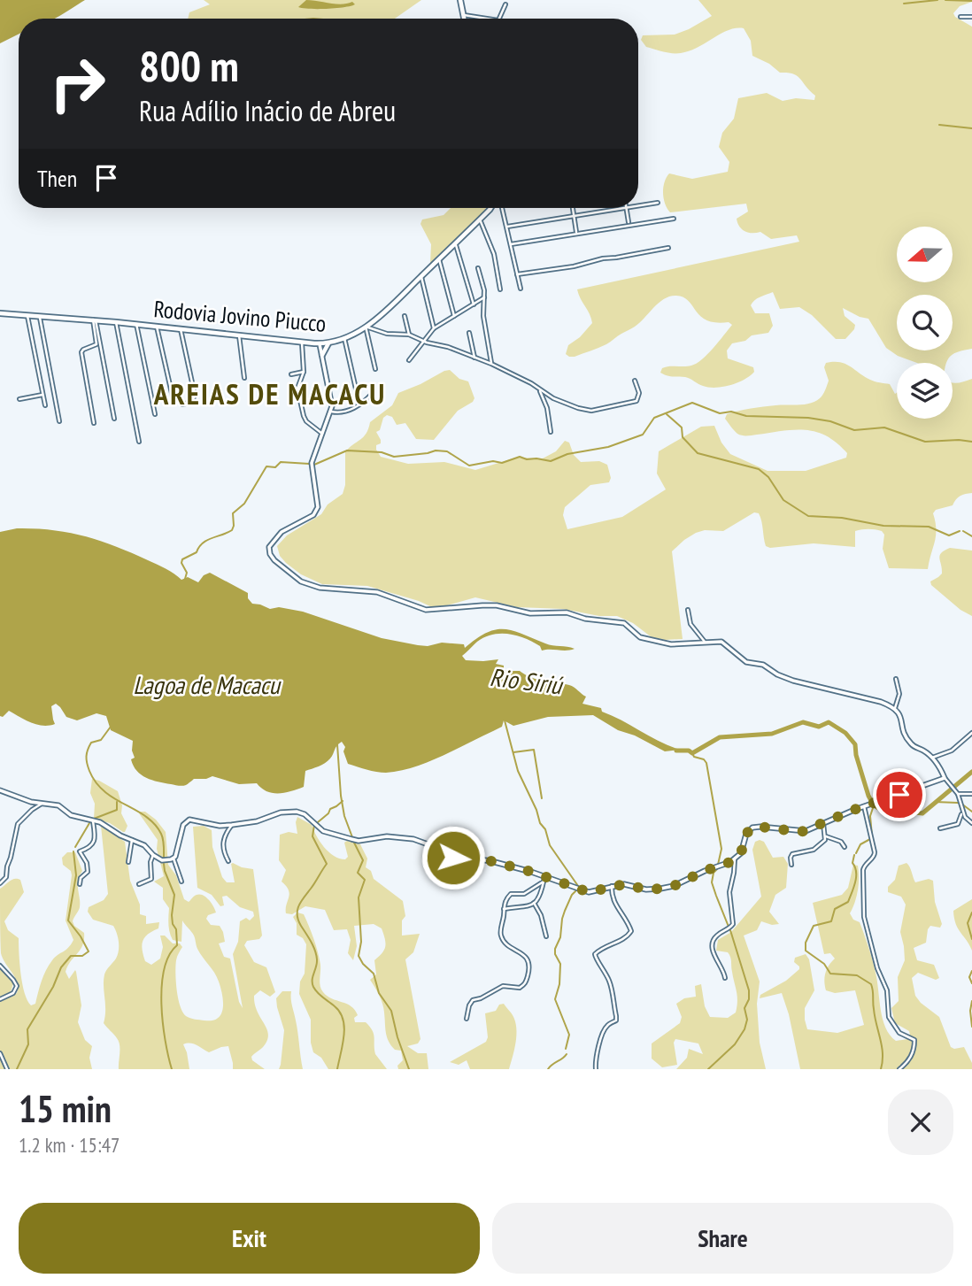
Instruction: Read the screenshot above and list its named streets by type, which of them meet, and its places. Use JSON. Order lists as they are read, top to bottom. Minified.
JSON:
{"streets":{"main road":["Rodovia Jovino Piucco"]},"districts":["AREIAS DE MACACU"],"water":["Rio Siriú","Lagoa de Macacu"],"north":"left","page":{"turn":["800 m","Rua Adílio Inácio de Abreu"],"then":"Then","heading":["15 min","1.2 km · 15:47"],"buttons":["Exit","Share"]}}
